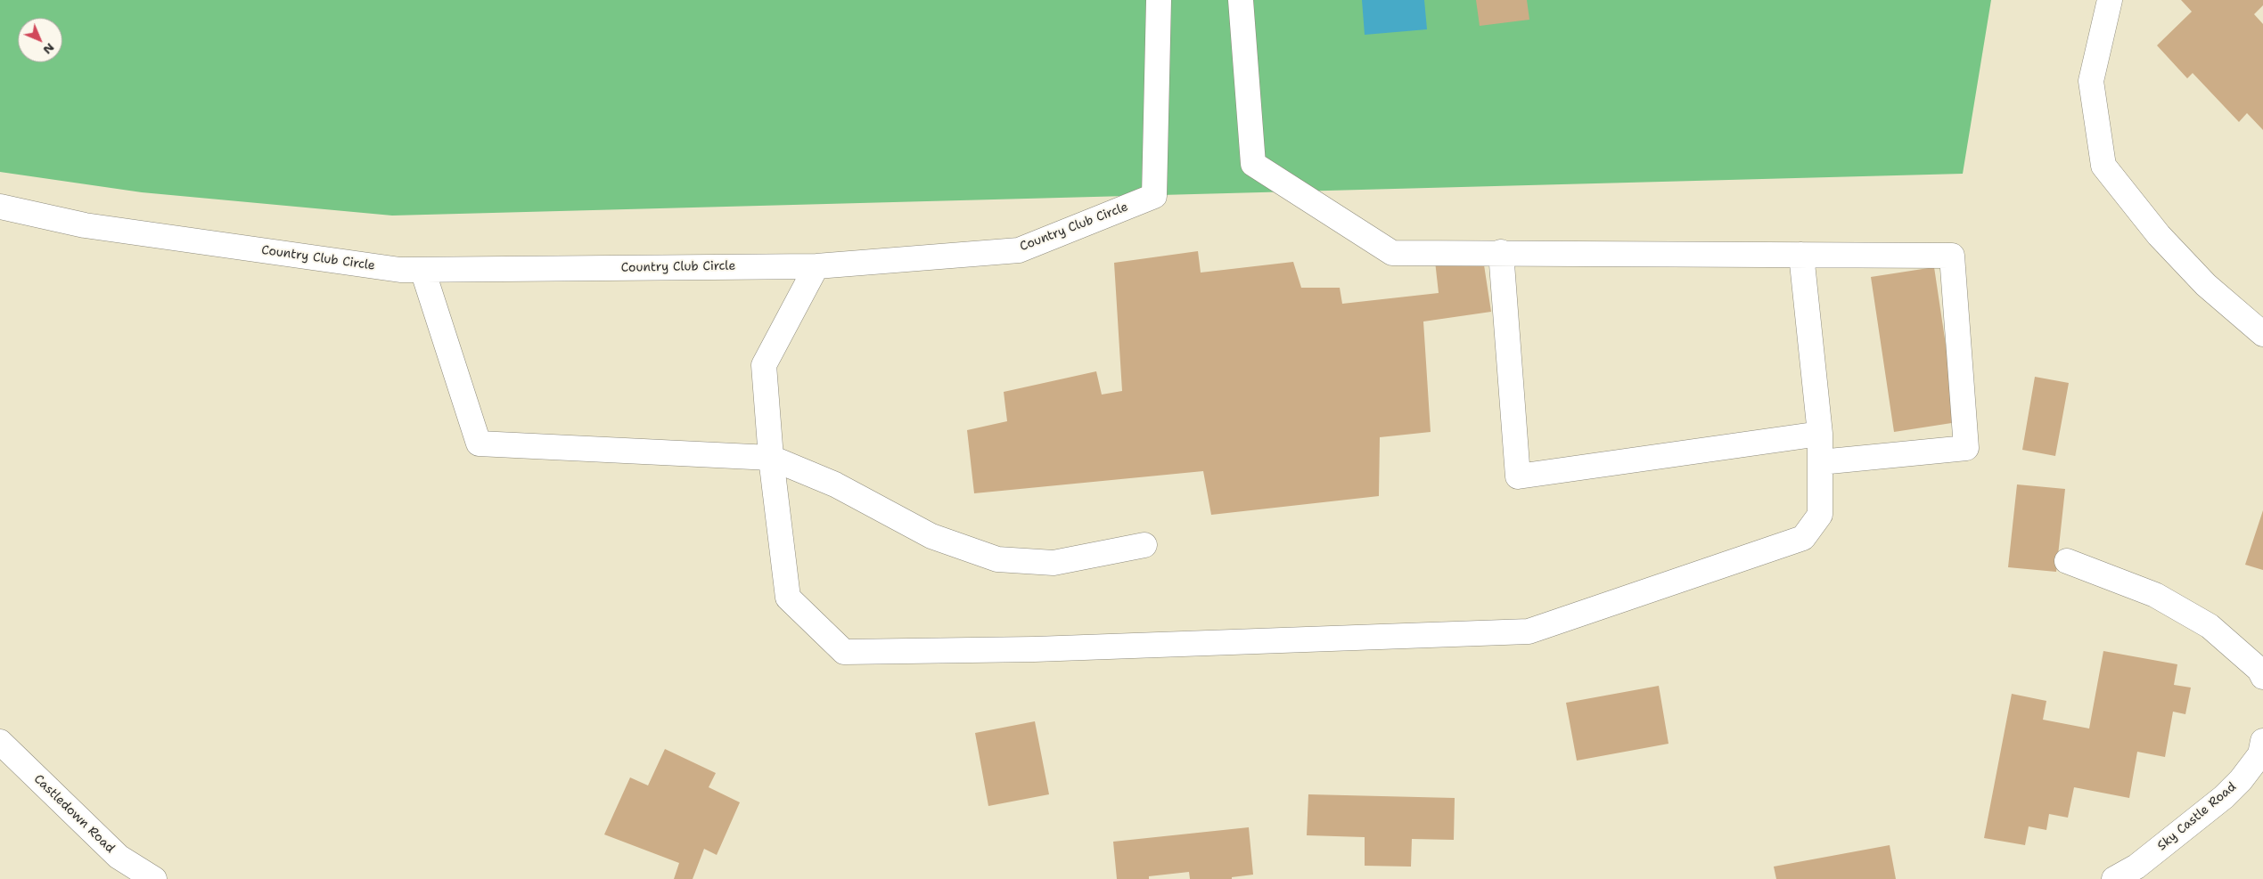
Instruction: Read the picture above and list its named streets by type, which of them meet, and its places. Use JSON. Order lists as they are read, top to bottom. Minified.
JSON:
{"streets":{"street":["Country Club Circle","Castledown Road","Sky Castle Road"]},"north":"bottom right"}
